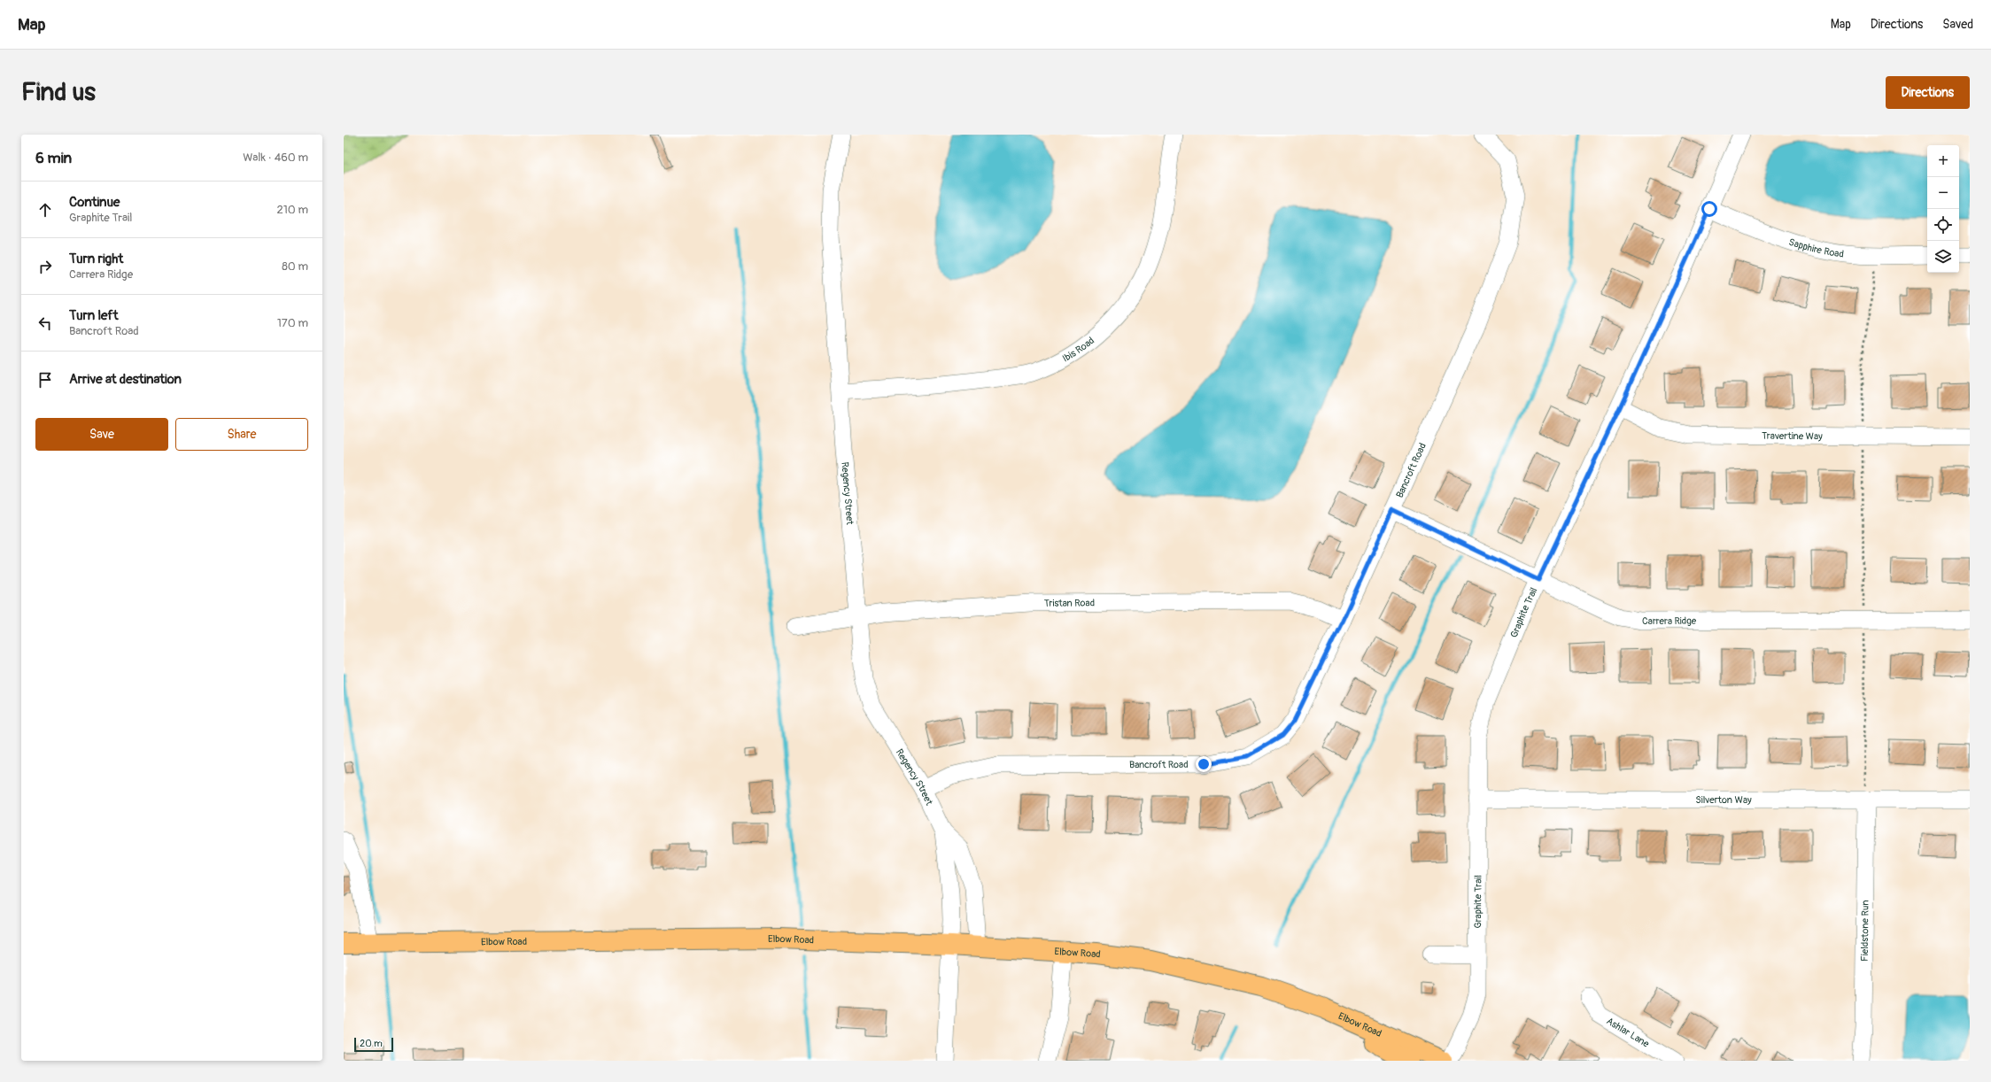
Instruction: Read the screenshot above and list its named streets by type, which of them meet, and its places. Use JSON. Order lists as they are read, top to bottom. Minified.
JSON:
{"streets":{"main road":["Elbow Road"],"street":["Sapphire Road","Ibis Road","Travertine Way","Bancroft Road","Regency Street","Tristan Road","Graphite Trail","Carrera Ridge","Silverton Way","Fieldstone Run","Ashlar Lane"]},"crossings":[["Sapphire Road","Graphite Trail"],["Ibis Road","Regency Street"],["Travertine Way","Graphite Trail"],["Bancroft Road","Regency Street"],["Bancroft Road","Tristan Road"],["Bancroft Road","Carrera Ridge"],["Regency Street","Tristan Road"],["Regency Street","Elbow Road"],["Graphite Trail","Carrera Ridge"],["Graphite Trail","Silverton Way"],["Silverton Way","Fieldstone Run"]],"scale_bar":"20 m","page":{"header":"Map","nav":["Map","Directions","Saved"],"buttons":["Directions",["Save","Share"]],"title":"Find us","heading":["6 min","Walk · 460 m"],"map_buttons":["+","−"],"list":[["Continue","Graphite Trail","210 m"],["Turn right","Carrera Ridge","80 m"],["Turn left","Bancroft Road","170 m"],"Arrive at destination"],"scale":"20 m"}}
